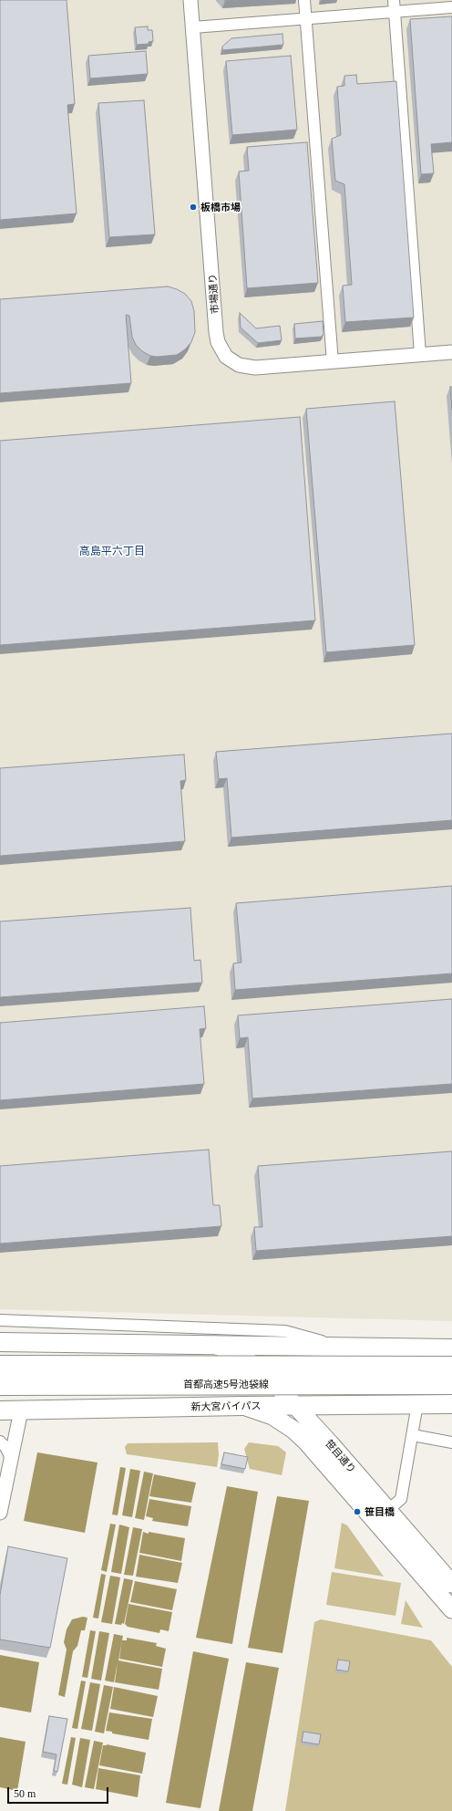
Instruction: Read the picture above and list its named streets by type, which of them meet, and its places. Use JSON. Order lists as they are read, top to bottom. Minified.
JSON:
{"streets":{"highway":["首都高速5号池袋線","新大宮バイパス"],"main road":["笹目通り"],"street":["市場通り"]},"crossings":[["新大宮バイパス","笹目通り"]],"districts":["高島平六丁目"],"places":["板橋市場","笹目橋"],"scale_bar":"50 m"}
